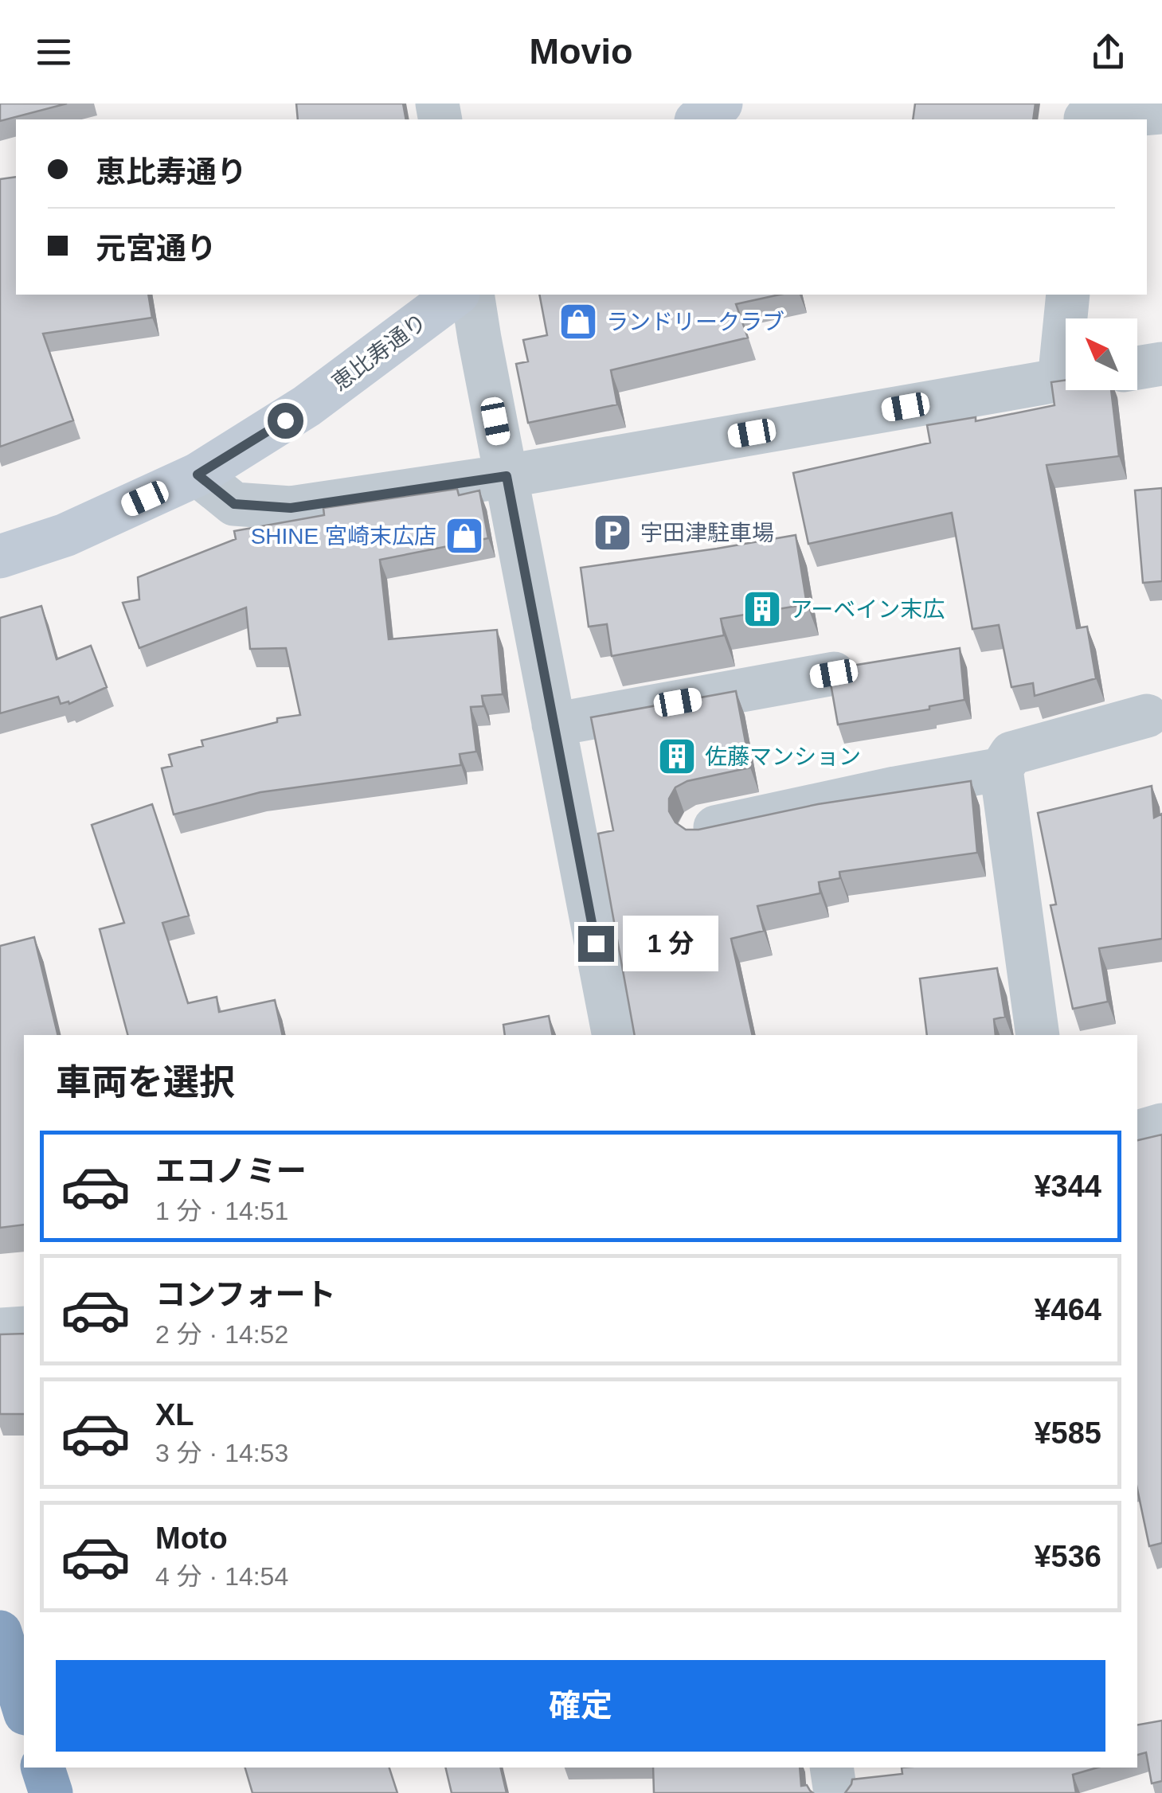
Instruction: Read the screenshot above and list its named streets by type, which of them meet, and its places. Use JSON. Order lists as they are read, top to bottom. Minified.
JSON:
{"streets":{"street":["恵比寿通り"]},"places":{"shop":["ランドリークラブ","SHINE 宮崎末広店"],"parking":["宇田津駐車場"],"building":["アーベイン末広","佐藤マンション"]},"north":"top left","page":{"header":"Movio","banner":["恵比寿通り","元宮通り"],"bubble":"1 分","heading":"車両を選択","list":[{"name":"エコノミー","note":"1 分 · 14:51","value":"¥344"},{"name":"コンフォート","note":"2 分 · 14:52","value":"¥464"},{"name":"XL","note":"3 分 · 14:53","value":"¥585"},{"name":"Moto","note":"4 分 · 14:54","value":"¥536"}],"buttons":"確定"}}
